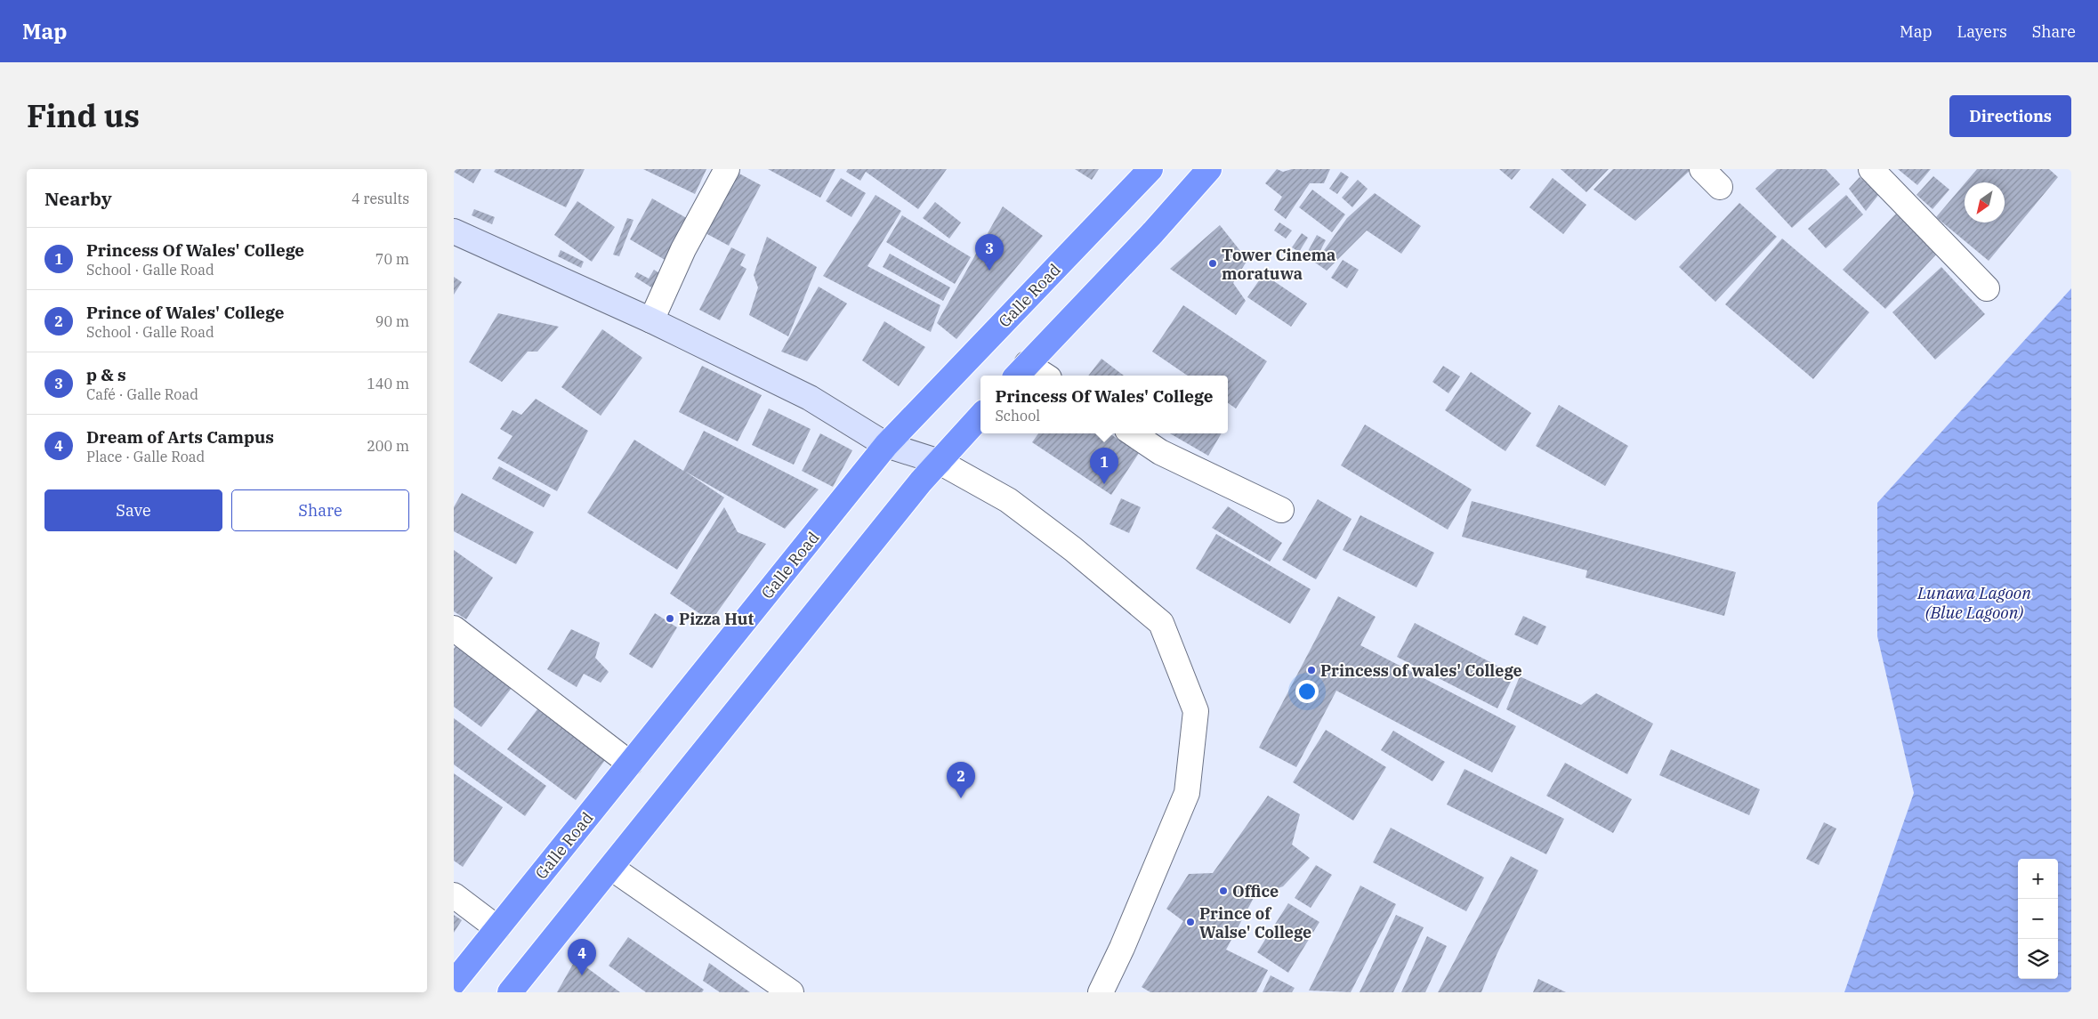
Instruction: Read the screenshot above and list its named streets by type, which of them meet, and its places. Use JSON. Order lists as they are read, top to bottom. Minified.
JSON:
{"streets":{"highway":["Galle Road"]},"water":["Lunawa Lagoon (Blue Lagoon)"],"places":["Tower Cinema moratuwa","Pizza Hut","Princess of wales' College","Office","Prince of Walse' College"],"north":"bottom left","page":{"header":"Map","nav":["Map","Layers","Share"],"title":"Find us","buttons":["Directions",["Save","Share"]],"heading":["Nearby","4 results"],"list":[{"mark":"1","name":"Princess Of Wales' College","note":"School · Galle Road","value":"70 m"},{"mark":"2","name":"Prince of Wales' College","note":"School · Galle Road","value":"90 m"},{"mark":"3","name":"p & s","note":"Café · Galle Road","value":"140 m"},{"mark":"4","name":"Dream of Arts Campus","note":"Place · Galle Road","value":"200 m"}],"pins":["3","1","2","4"],"popup":["Princess Of Wales' College","School"],"map_buttons":["+","−"]}}
